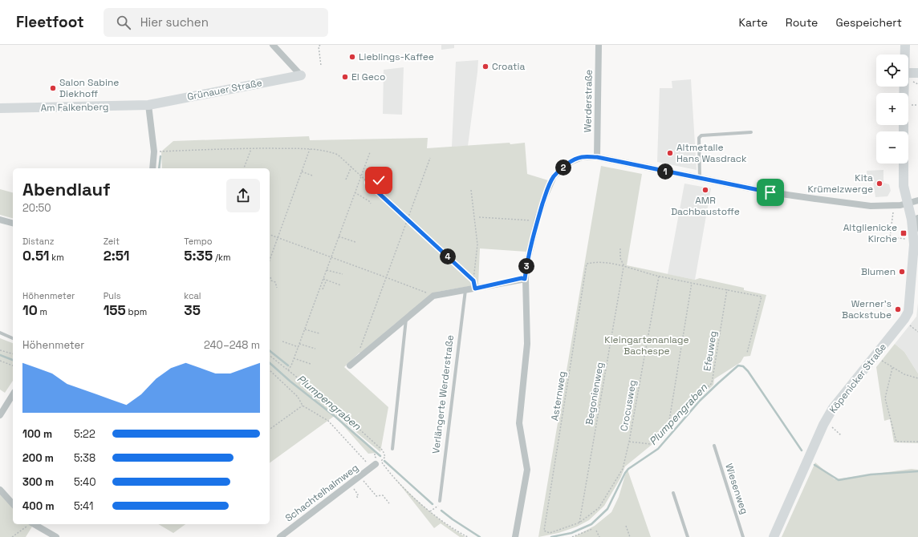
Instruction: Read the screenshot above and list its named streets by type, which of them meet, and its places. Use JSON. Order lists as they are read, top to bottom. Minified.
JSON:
{"streets":{"main road":["Grünauer Straße","Am Falkenberg","Köpenicker Straße"],"street":["Werderstraße","Schachtelhalmweg"],"lane":["Verlängerte Werderstraße","Wiesenweg"],"path":["Efeuweg","Begonienweg","Asternweg","Crocusweg"]},"crossings":[["Grünauer Straße","Am Falkenberg"],["Efeuweg","Crocusweg"],["Begonienweg","Asternweg"],["Begonienweg","Crocusweg"],["Asternweg","Crocusweg"]],"water":["Plumpengraben"],"parks":["Kleingartenanlage Bachespe"],"places":{"other":["Lieblings-Kaffee","Croatia","El Geco","Salon Sabine Diekhoff","Altmetalle Hans Wasdrack","Kita Krümelzwerge","AMR Dachbaustoffe","Blumen","Werner's Backstube"],"transit":["Altglienicke Kirche"]},"page":{"header":"Fleetfoot","search":"Hier suchen","nav":["Karte","Route","Gespeichert"],"map_buttons":["+","−"],"pins":["2","1","4","3"],"heading":["Abendlauf","20:50"],"stats":[["Distanz","0.51 km"],["Zeit","2:51"],["Tempo","5:35 /km"],["Höhenmeter","10 m"],["Puls","155 bpm"],["kcal","35"]],"chart":["Höhenmeter","240–248 m"],"list":[{"name":"100 m","note":"5:22"},{"name":"200 m","note":"5:38"},{"name":"300 m","note":"5:40"},{"name":"400 m","note":"5:41"}]}}
